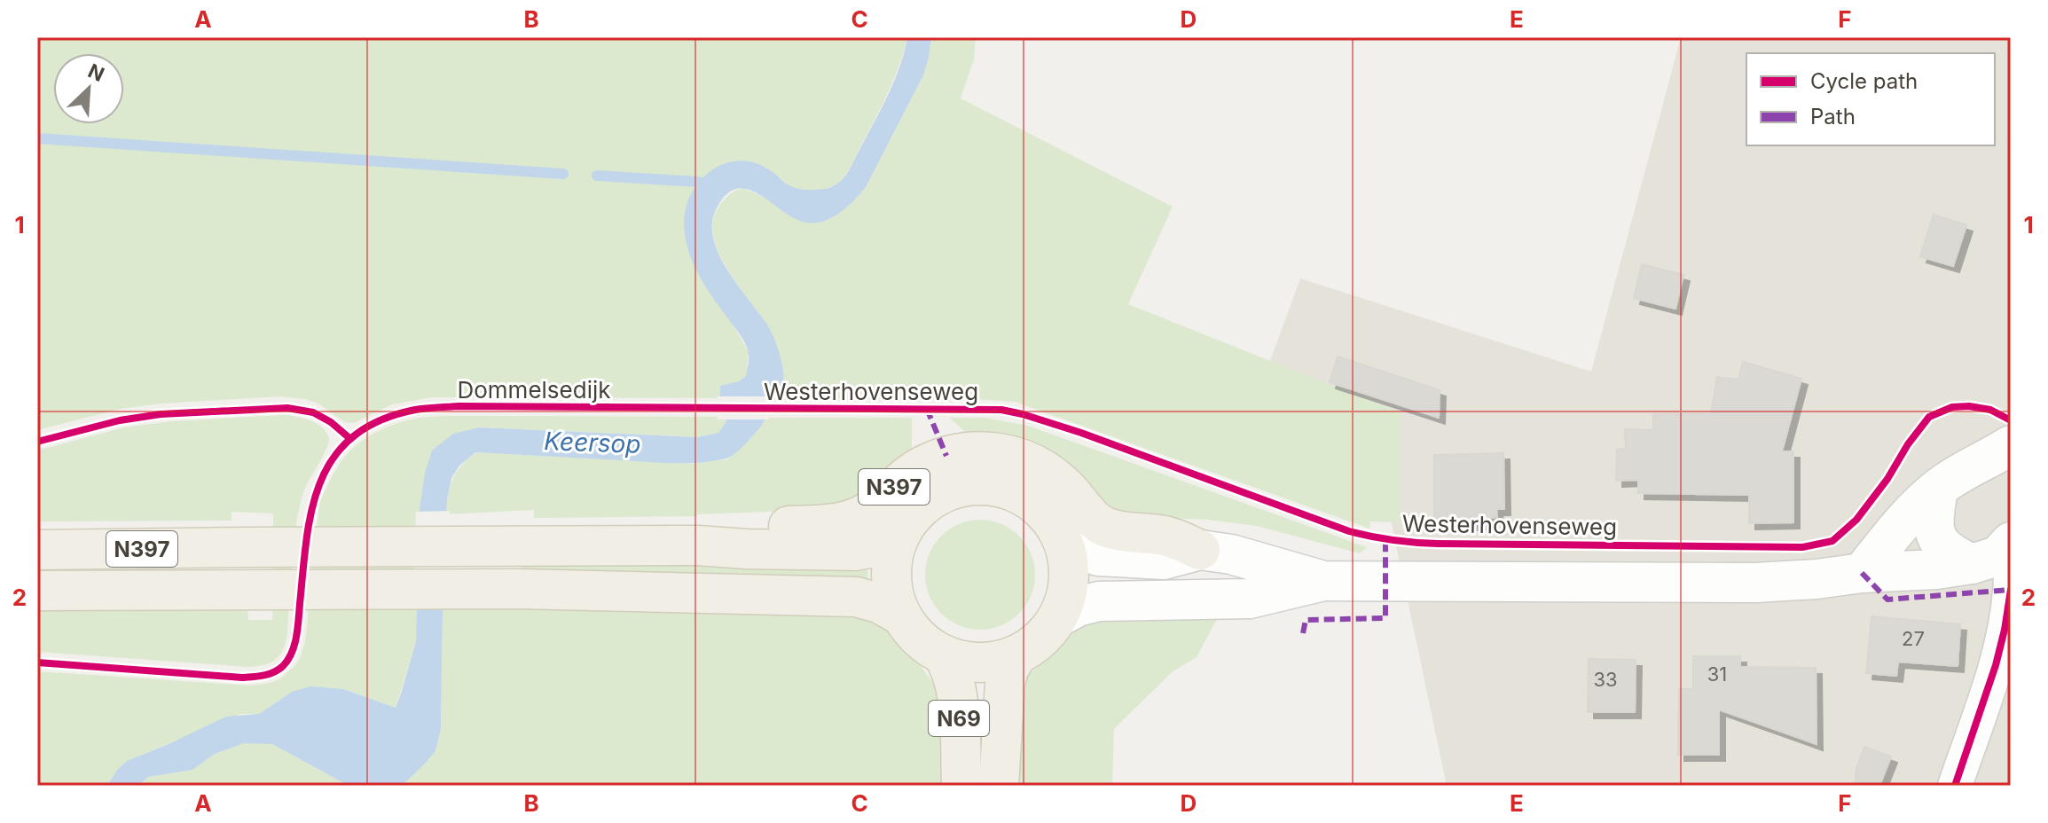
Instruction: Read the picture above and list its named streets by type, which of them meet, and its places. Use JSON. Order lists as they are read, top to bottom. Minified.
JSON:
{"streets":{"main road":["N397","N69"],"cycle path":["Dommelsedijk"]},"crossings":[["N397","N69"]],"water":["Keersop"],"house_numbers":["27","31","33"],"legend":["Cycle path","Path"],"north":"top right","grid":{"columns":["A","B","C","D","E","F"],"rows":["1","2"]}}
